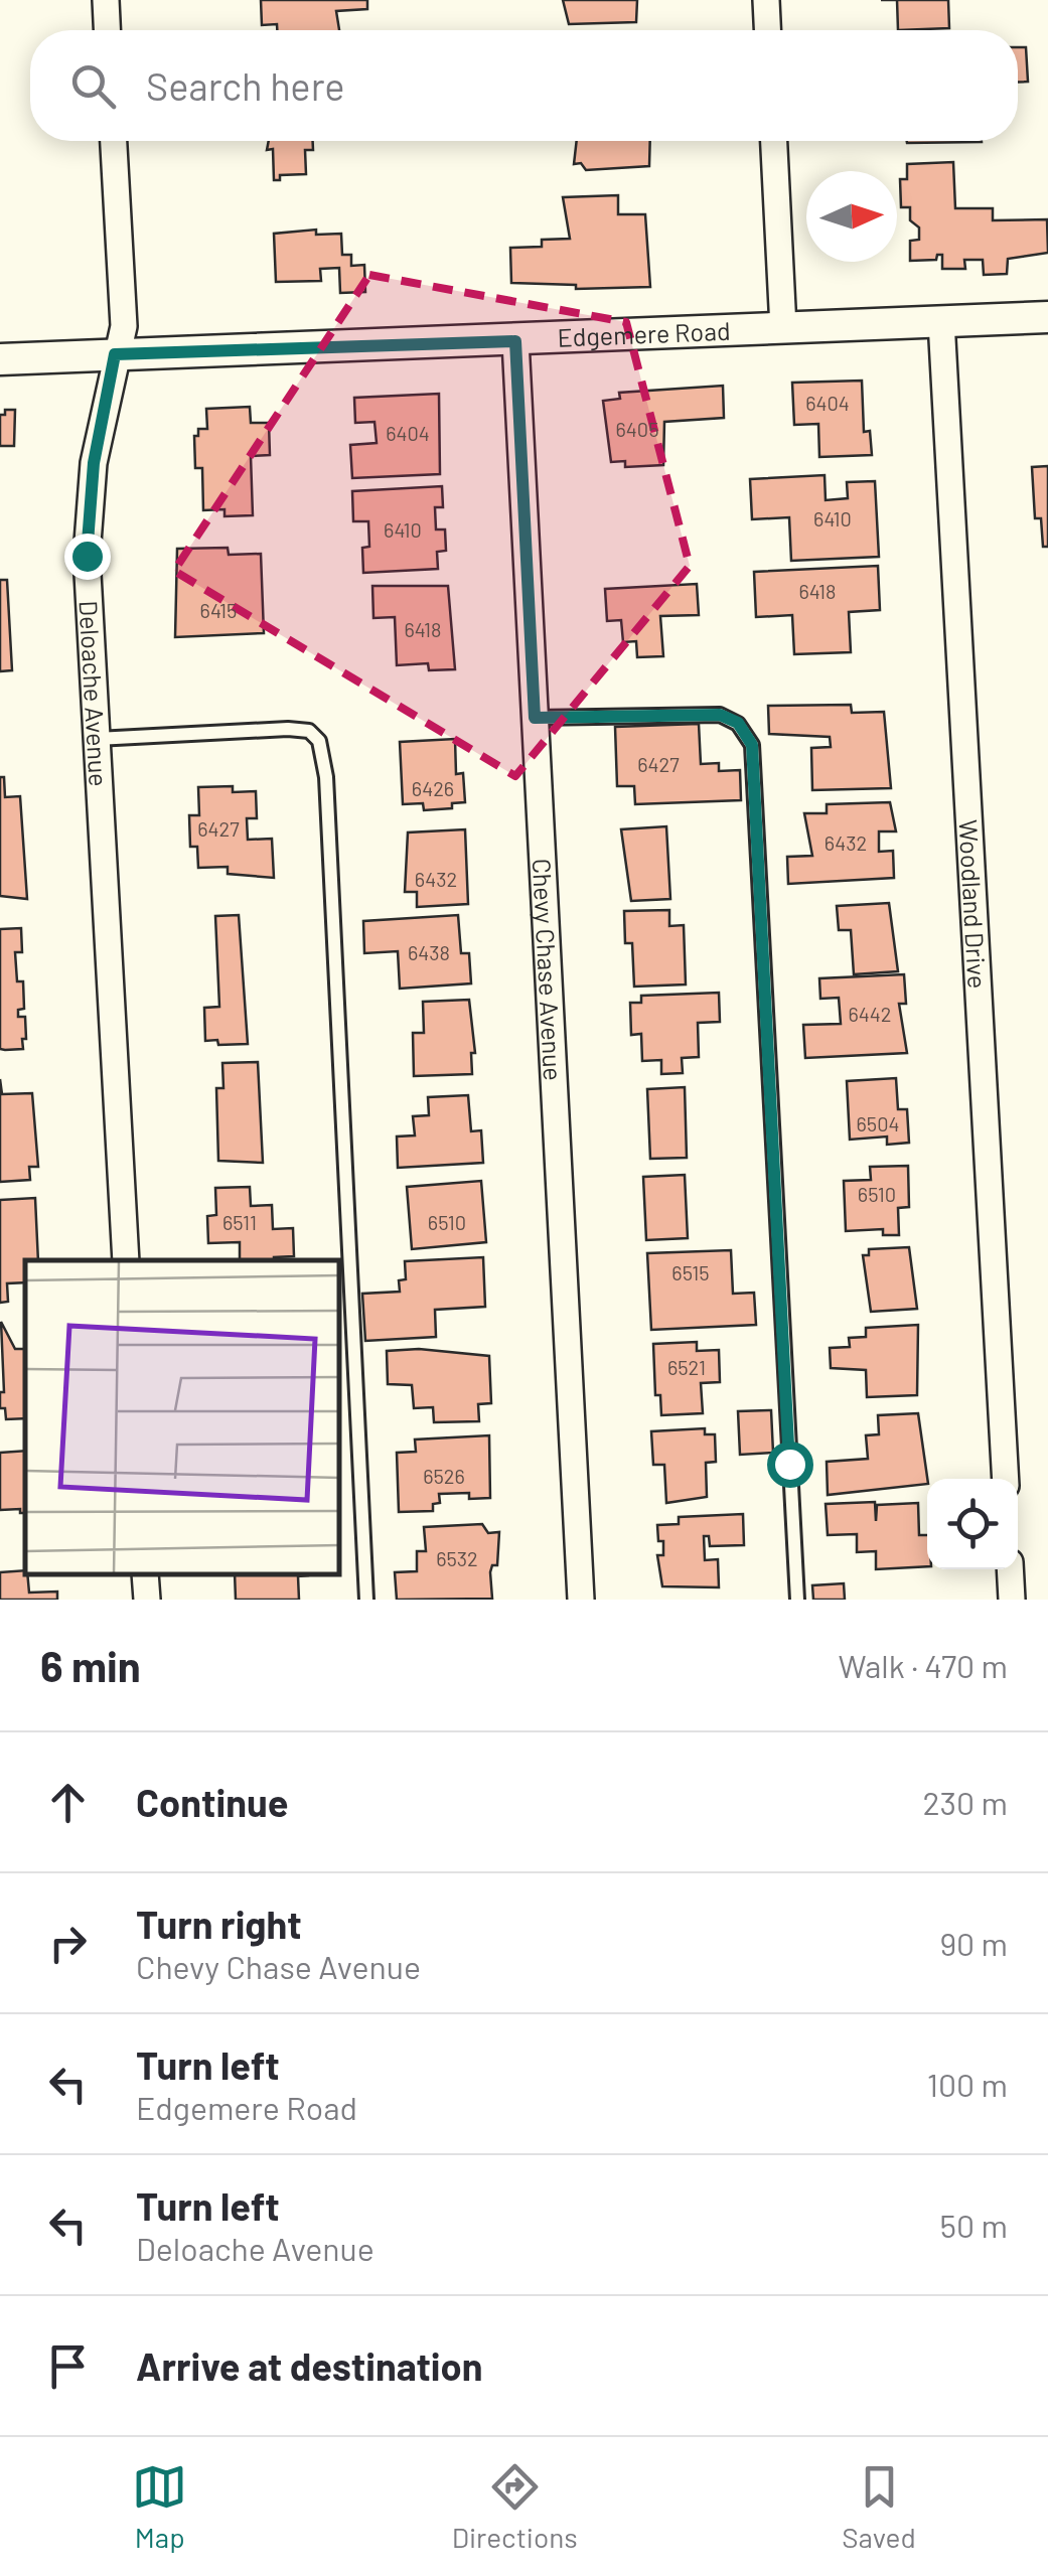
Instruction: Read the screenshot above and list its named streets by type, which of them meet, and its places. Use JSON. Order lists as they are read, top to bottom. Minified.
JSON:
{"streets":{"street":["Edgemere Road","Deloache Avenue","Woodland Drive","Chevy Chase Avenue"]},"crossings":[["Edgemere Road","Deloache Avenue"],["Edgemere Road","Woodland Drive"],["Edgemere Road","Chevy Chase Avenue"]],"house_numbers":["6404","6405","6404","6410","6410","6418","6415","6418","6427","6426","6427","6432","6432","6438","6442","6504","6510","6511","6510","6515","6521","6526","6532"],"north":"right","page":{"search":"Search here","heading":["6 min","Walk · 470 m"],"list":[["Continue","230 m"],["Turn right","Chevy Chase Avenue","90 m"],["Turn left","Edgemere Road","100 m"],["Turn left","Deloache Avenue","50 m"],"Arrive at destination"],"nav":["Map","Directions","Saved"]}}
